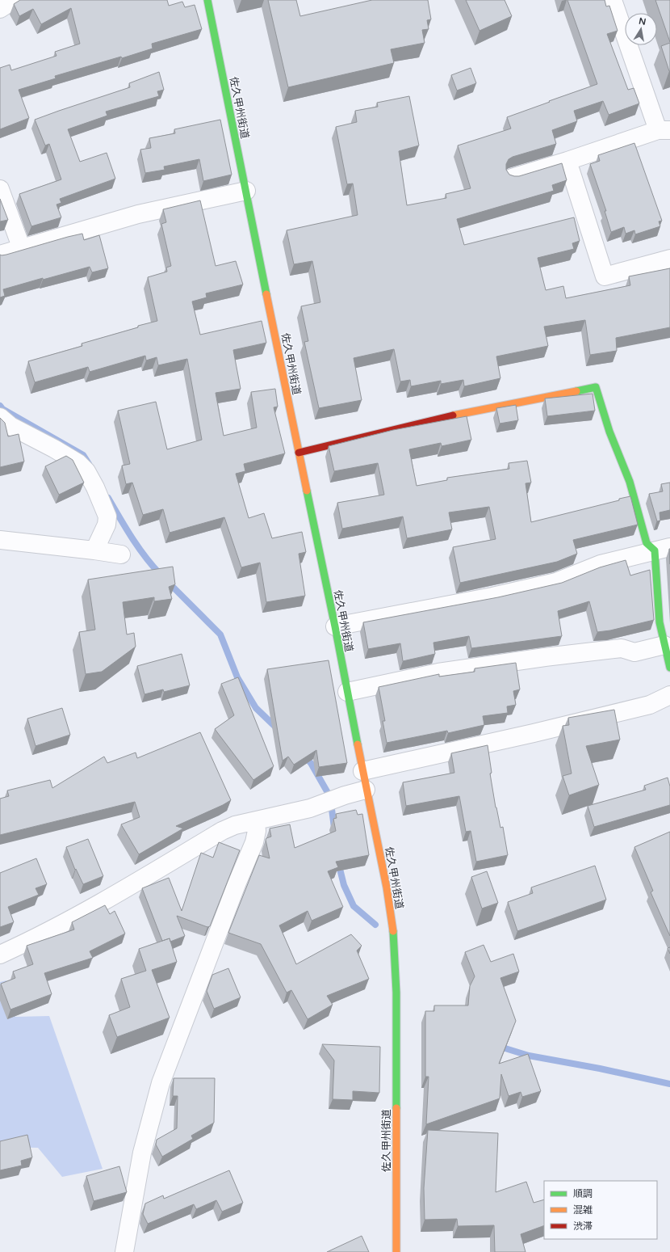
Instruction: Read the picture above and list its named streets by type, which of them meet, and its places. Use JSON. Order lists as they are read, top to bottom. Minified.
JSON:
{"streets":{"street":["佐久甲州街道"]},"legend":["順調","混雑","渋滞"],"north":"top"}
